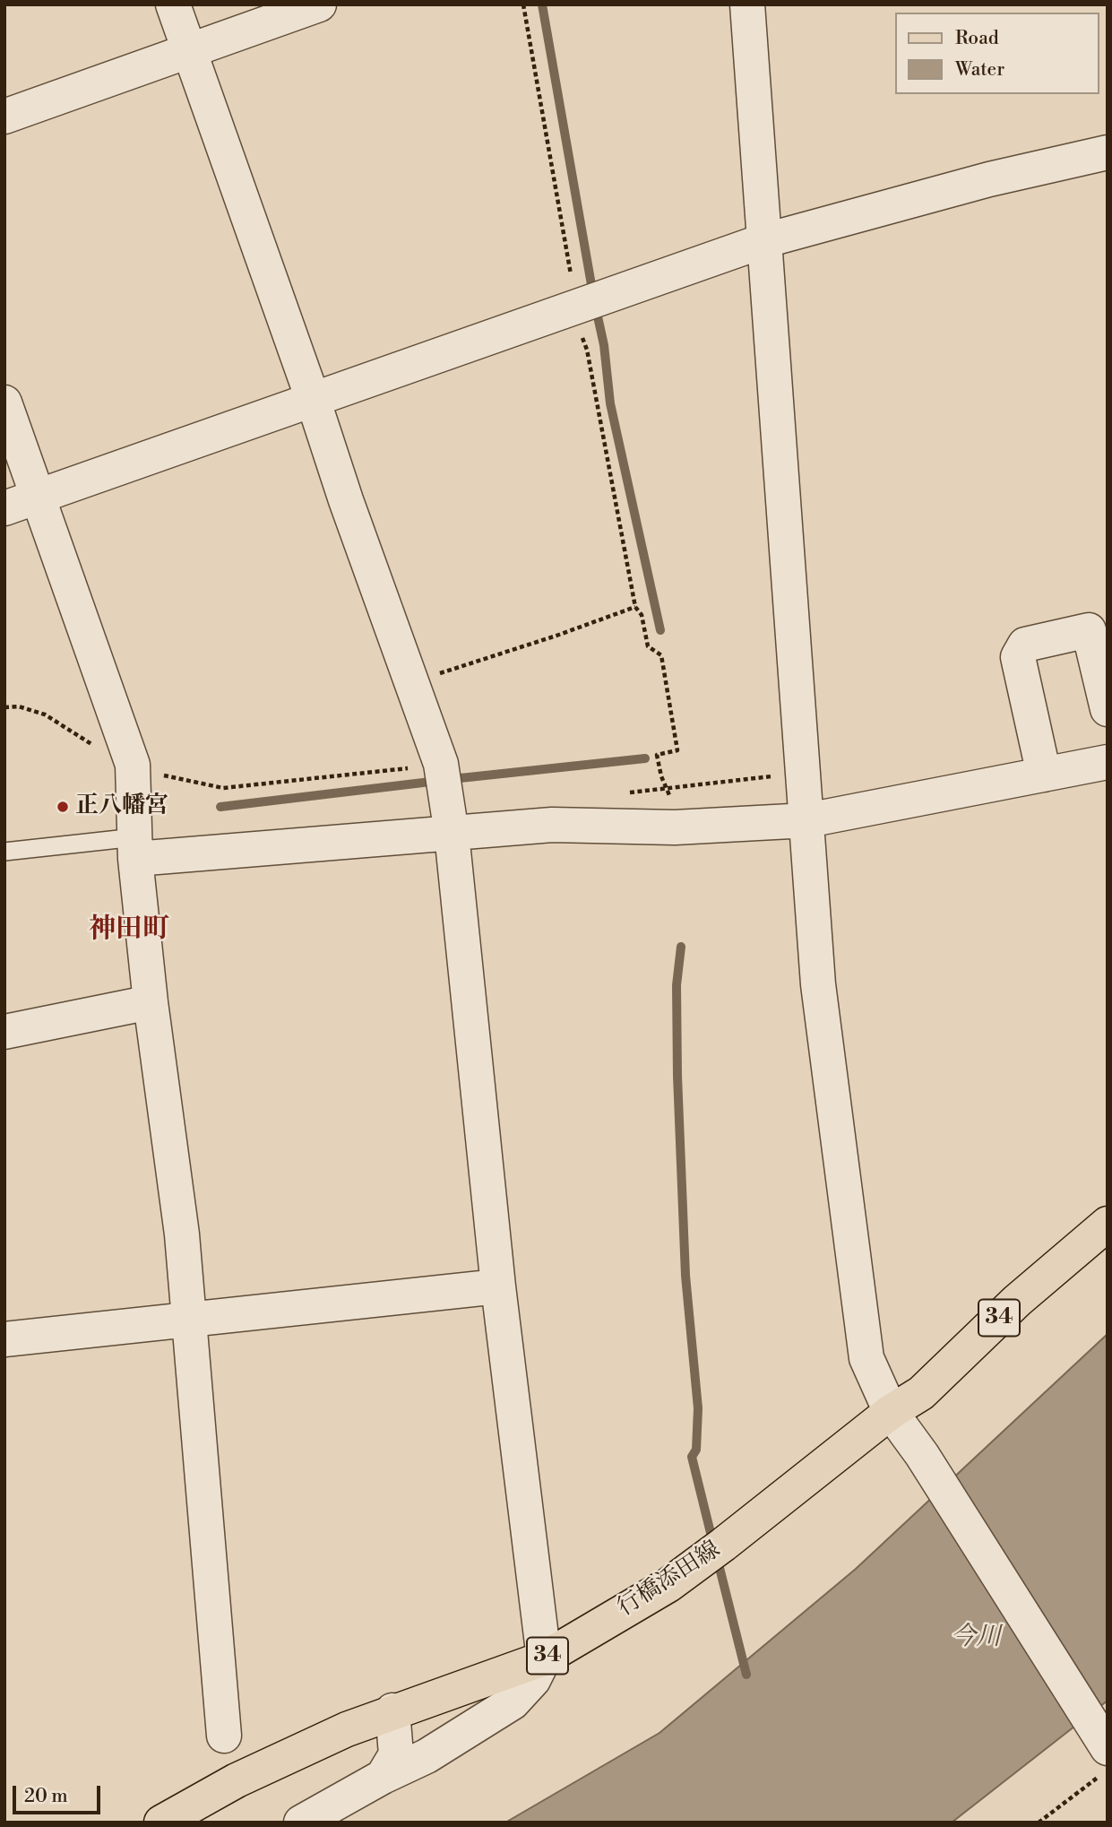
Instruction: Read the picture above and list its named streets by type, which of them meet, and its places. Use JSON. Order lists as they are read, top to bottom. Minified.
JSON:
{"streets":{"main road":["34","行橋添田線"]},"districts":["神田町"],"water":["今川"],"places":["正八幡宮"],"legend":["Road","Water"],"scale_bar":"20 m"}
